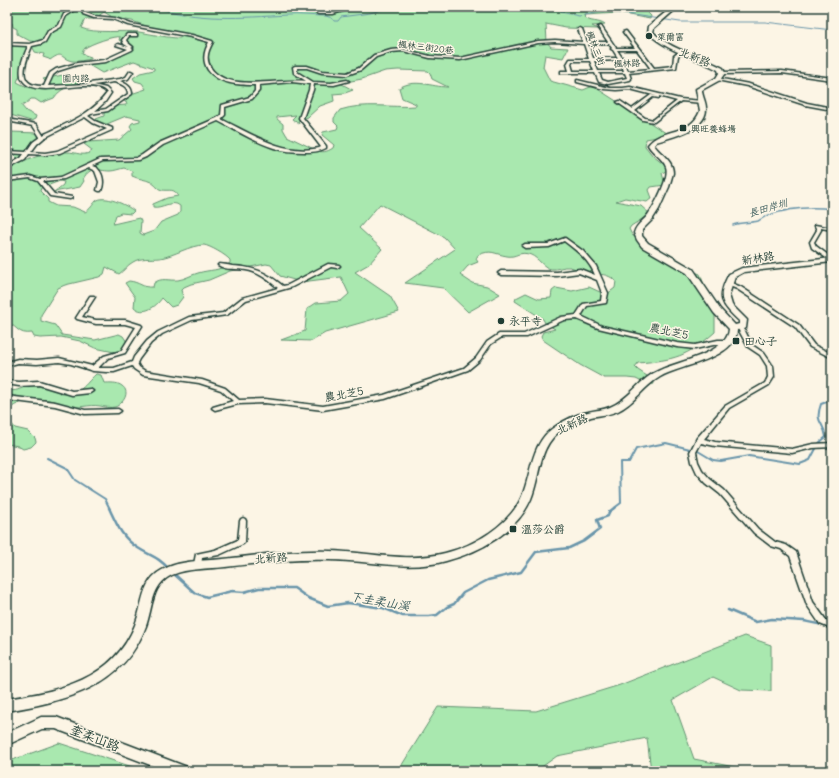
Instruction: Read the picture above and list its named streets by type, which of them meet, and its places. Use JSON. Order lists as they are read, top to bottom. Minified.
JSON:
{"streets":{"main road":["北新路","新林路","奎柔山路"],"street":["楓林三街20巷","楓林三街","楓林路","圍內路","農北芝5"]},"crossings":[["楓林三街20巷","楓林三街"],["楓林三街","楓林路"],["北新路","楓林路"],["北新路","農北芝5"]],"water":["長田岸圳","下圭柔山溪"],"places":{"other":["萊爾富","永平寺"],"transit":["興旺養蜂場","田心子","溫莎公爵"]}}
